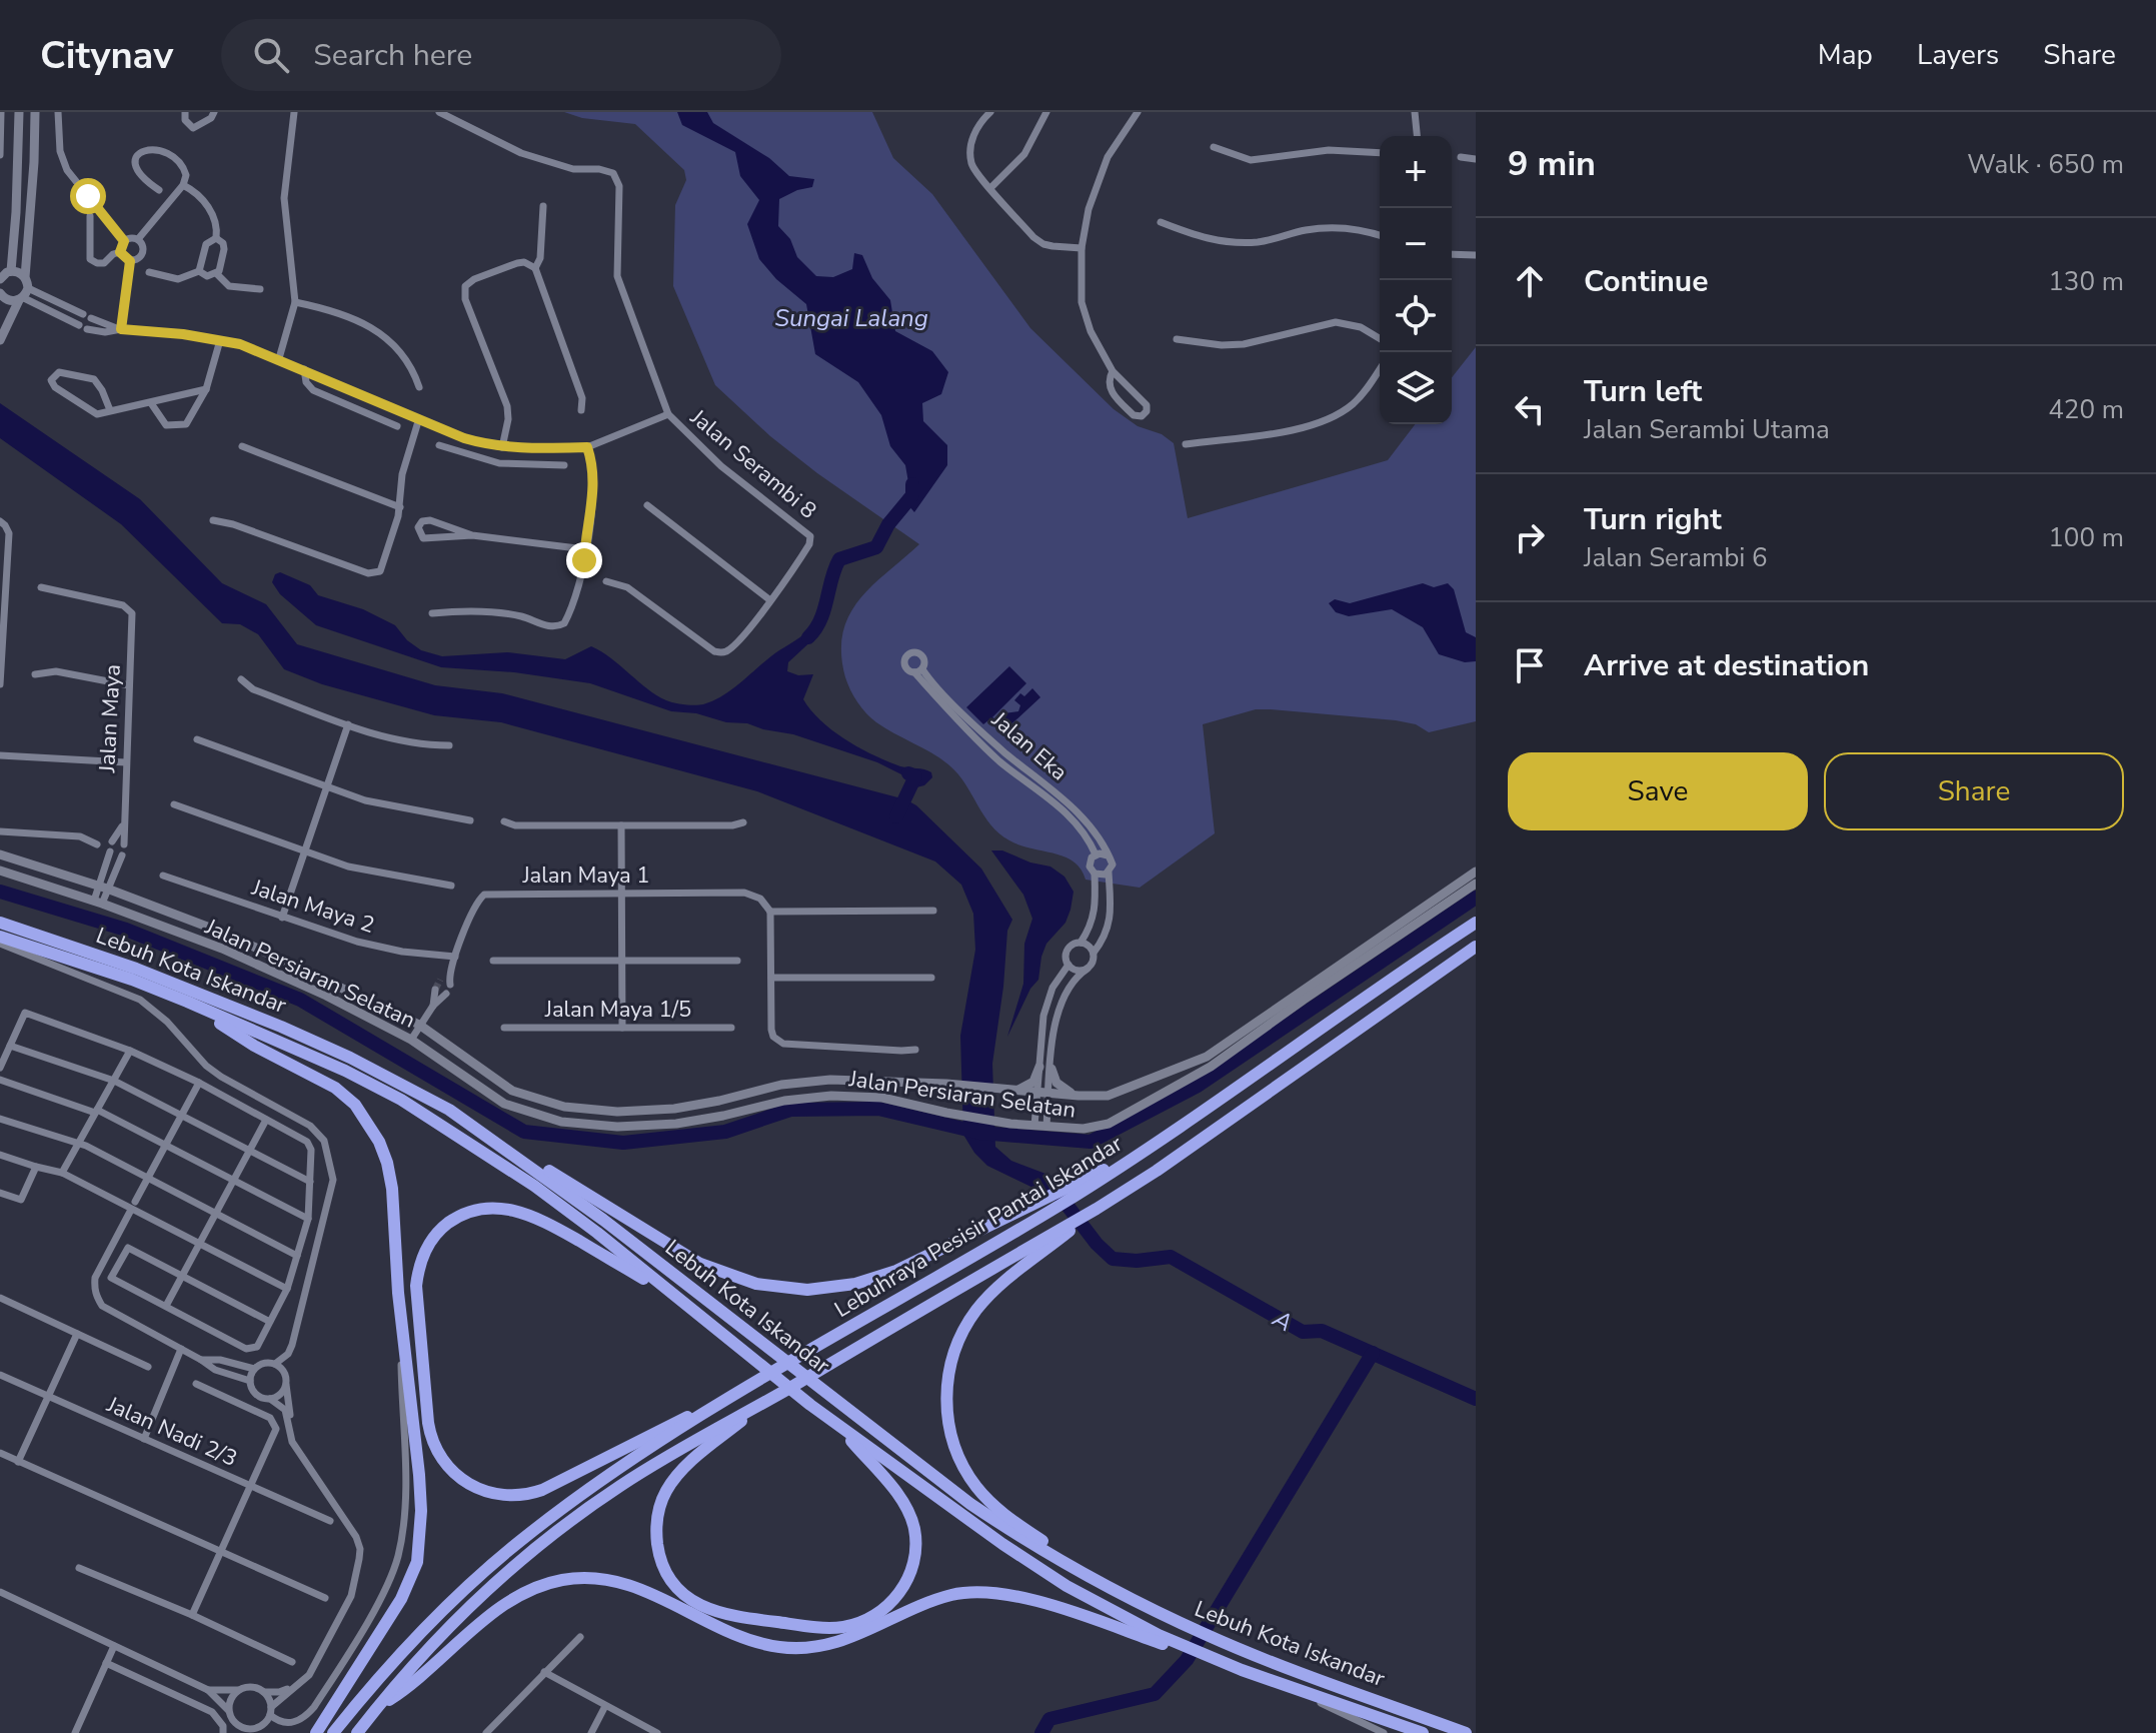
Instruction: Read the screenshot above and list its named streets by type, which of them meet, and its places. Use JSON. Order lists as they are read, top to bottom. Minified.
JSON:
{"streets":{"highway":["Lebuh Kota Iskandar","Lebuhraya Pesisir Pantai Iskandar"],"street":["Jalan Serambi 8","Jalan Maya","Jalan Eka","Jalan Maya 1","Jalan Maya 2","Jalan Persiaran Selatan","Jalan Maya 1/5","Jalan Nadi 2/3"]},"crossings":[["Jalan Maya 1","Jalan Maya 2"]],"water":["Sungai Lalang","A"],"page":{"header":"Citynav","search":"Search here","nav":["Map","Layers","Share"],"heading":["9 min","Walk · 650 m"],"map_buttons":["+","−"],"list":[["Continue","130 m"],["Turn left","Jalan Serambi Utama","420 m"],["Turn right","Jalan Serambi 6","100 m"],"Arrive at destination"],"buttons":["Save","Share"]}}
